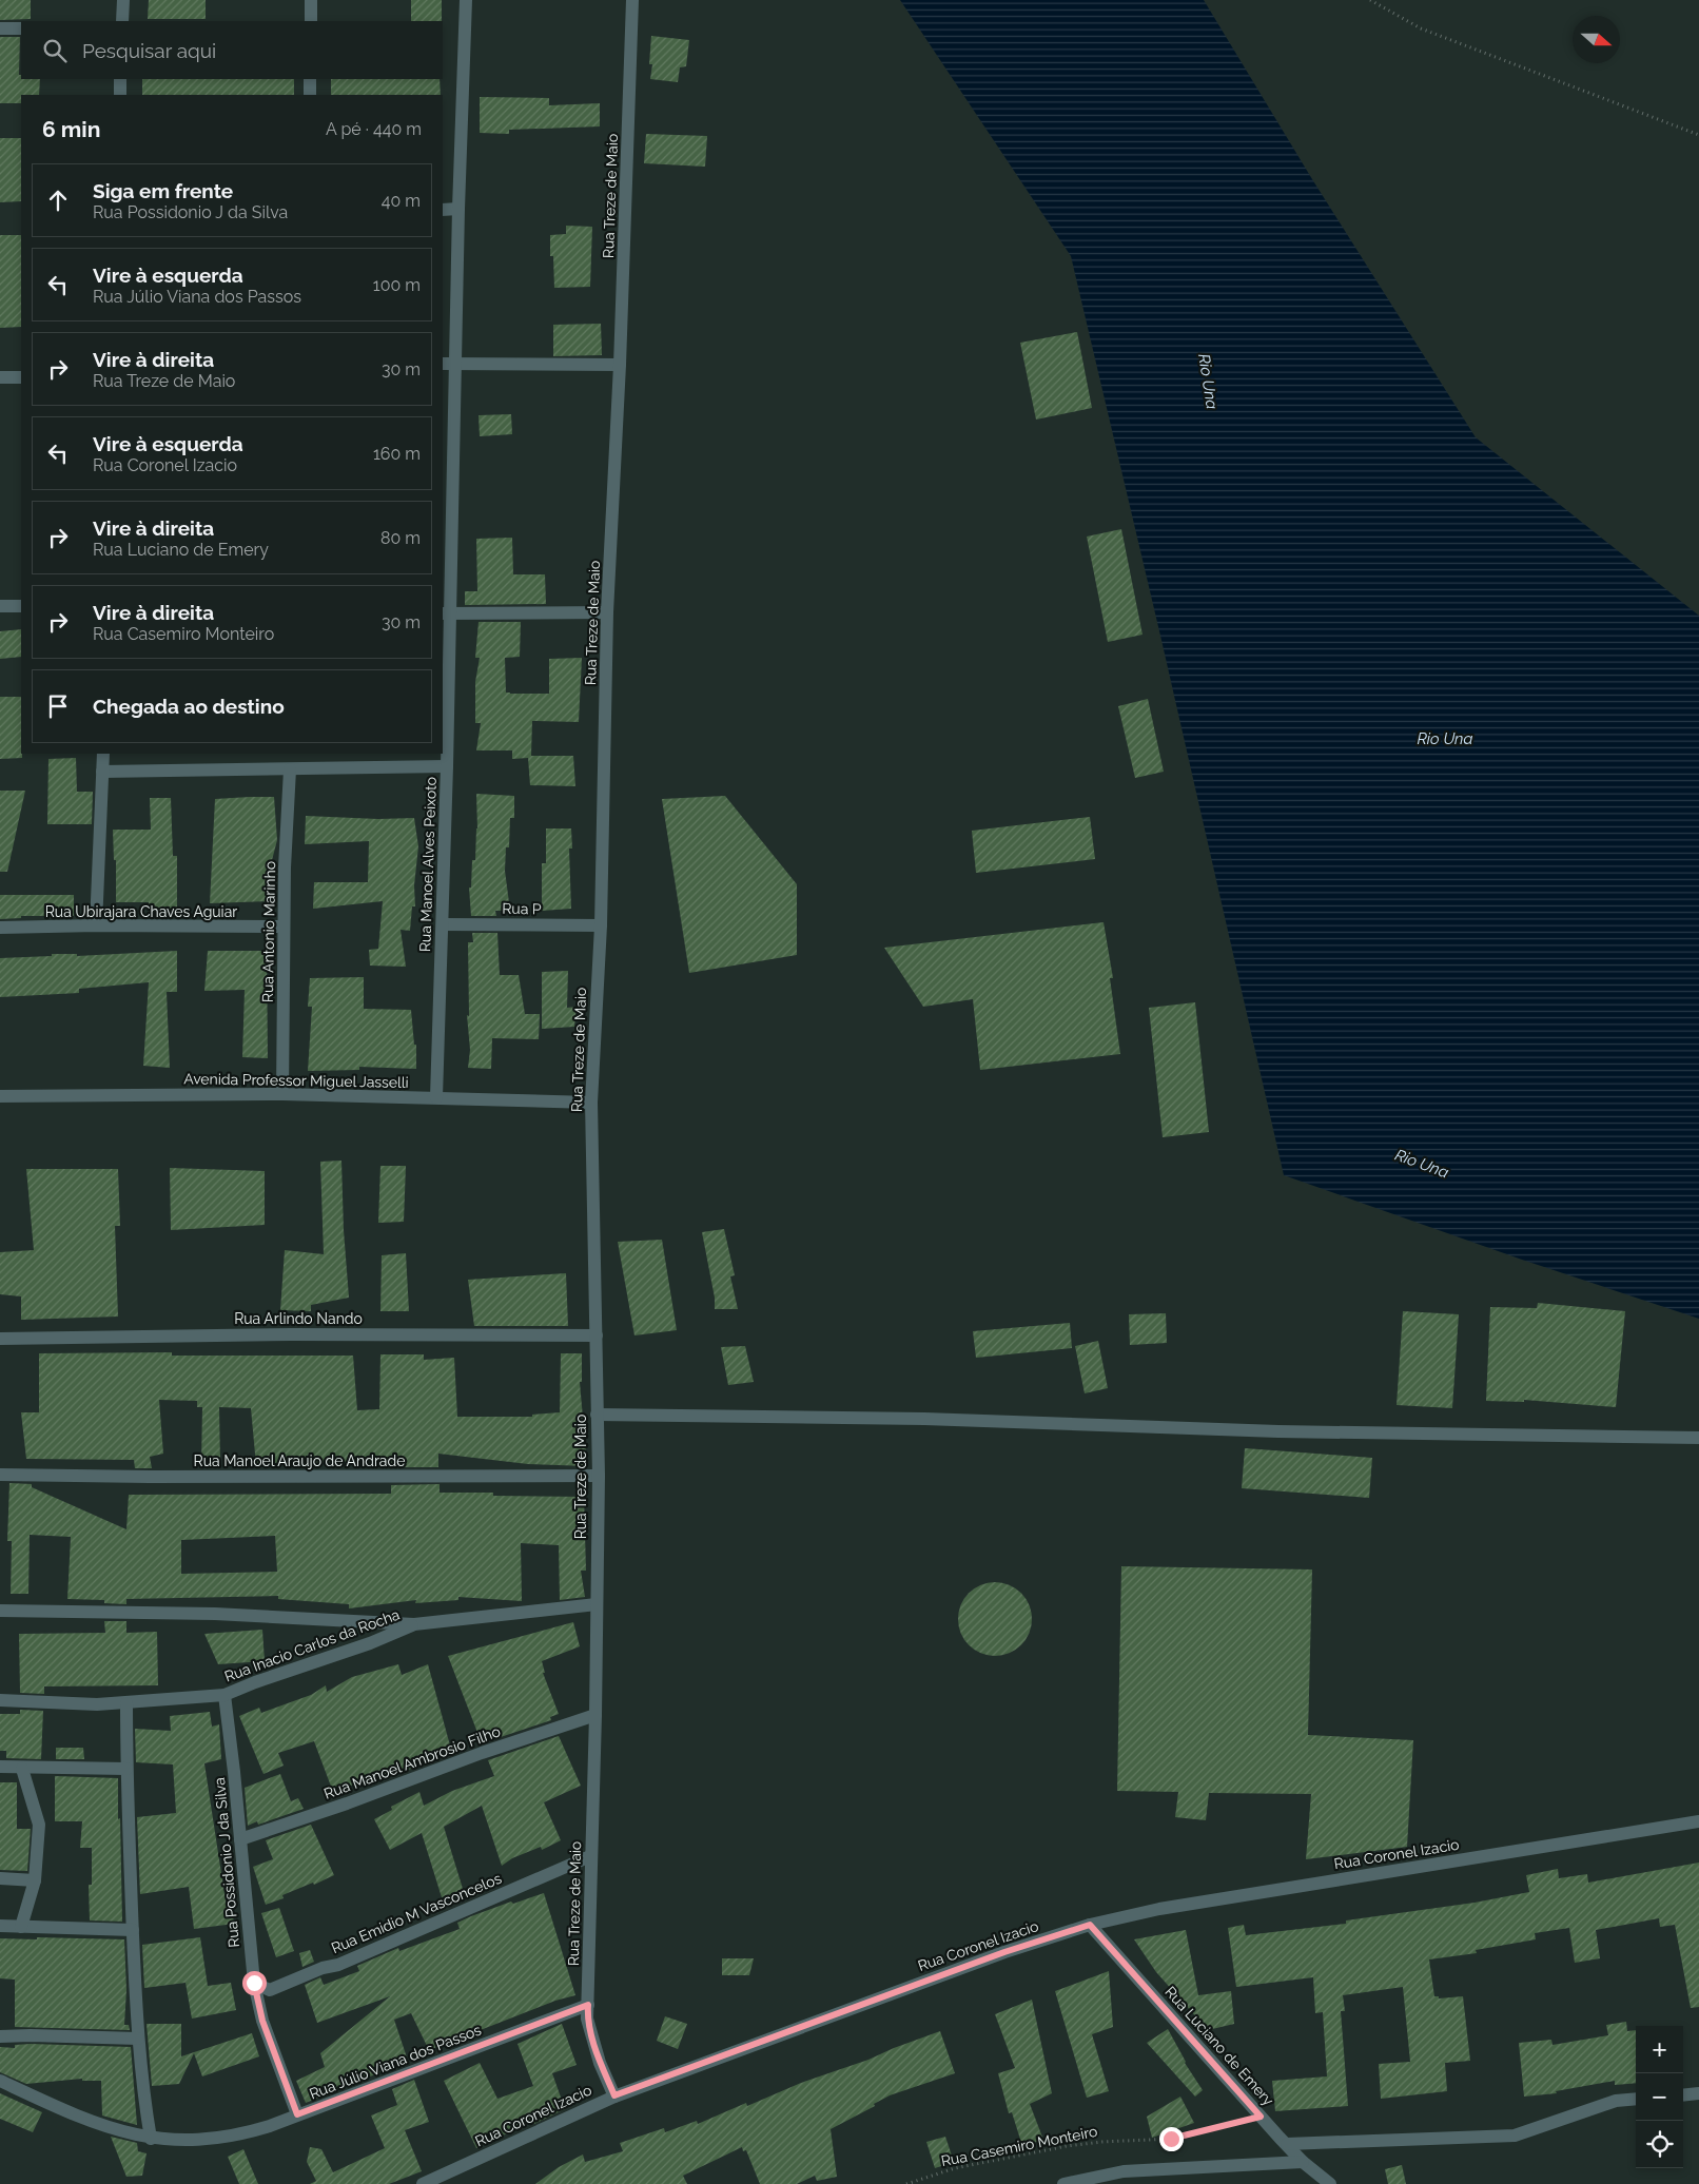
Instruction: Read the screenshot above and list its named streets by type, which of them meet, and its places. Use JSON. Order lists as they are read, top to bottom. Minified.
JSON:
{"streets":{"street":["Rua Treze de Maio","Rua Manoel Alves Peixoto","Rua P","Rua Ubirajara Chaves Aguiar","Rua Antonio Marinho","Avenida Professor Miguel Jasselli","Rua Arlindo Nando","Rua Manoel Araujo de Andrade","Rua Inacio Carlos da Rocha","Rua Manoel Ambrosio Filho","Rua Coronel Izacio","Rua Possidonio J da Silva","Rua Emidio M Vasconcelos","Rua Luciano de Emery","Rua Júlio Viana dos Passos"],"path":["Rua Casemiro Monteiro"]},"crossings":[["Rua Treze de Maio","Rua P"],["Rua Treze de Maio","Avenida Professor Miguel Jasselli"],["Rua Treze de Maio","Rua Arlindo Nando"],["Rua Treze de Maio","Rua Manoel Araujo de Andrade"],["Rua Treze de Maio","Rua Inacio Carlos da Rocha"],["Rua Treze de Maio","Rua Manoel Ambrosio Filho"],["Rua Treze de Maio","Rua Coronel Izacio"],["Rua Treze de Maio","Rua Emidio M Vasconcelos"],["Rua Treze de Maio","Rua Júlio Viana dos Passos"],["Rua Manoel Alves Peixoto","Rua P"],["Rua Manoel Alves Peixoto","Avenida Professor Miguel Jasselli"],["Rua Ubirajara Chaves Aguiar","Rua Antonio Marinho"],["Rua Antonio Marinho","Avenida Professor Miguel Jasselli"],["Rua Inacio Carlos da Rocha","Rua Possidonio J da Silva"],["Rua Manoel Ambrosio Filho","Rua Possidonio J da Silva"],["Rua Coronel Izacio","Rua Luciano de Emery"],["Rua Possidonio J da Silva","Rua Emidio M Vasconcelos"],["Rua Possidonio J da Silva","Rua Júlio Viana dos Passos"],["Rua Luciano de Emery","Rua Casemiro Monteiro"]],"water":["Rio Una"],"north":"right","page":{"search":"Pesquisar aqui","heading":["6 min","A pé · 440 m"],"list":[["Siga em frente","Rua Possidonio J da Silva","40 m"],["Vire à esquerda","Rua Júlio Viana dos Passos","100 m"],["Vire à direita","Rua Treze de Maio","30 m"],["Vire à esquerda","Rua Coronel Izacio","160 m"],["Vire à direita","Rua Luciano de Emery","80 m"],["Vire à direita","Rua Casemiro Monteiro","30 m"],"Chegada ao destino"],"map_buttons":["+","−"]}}
